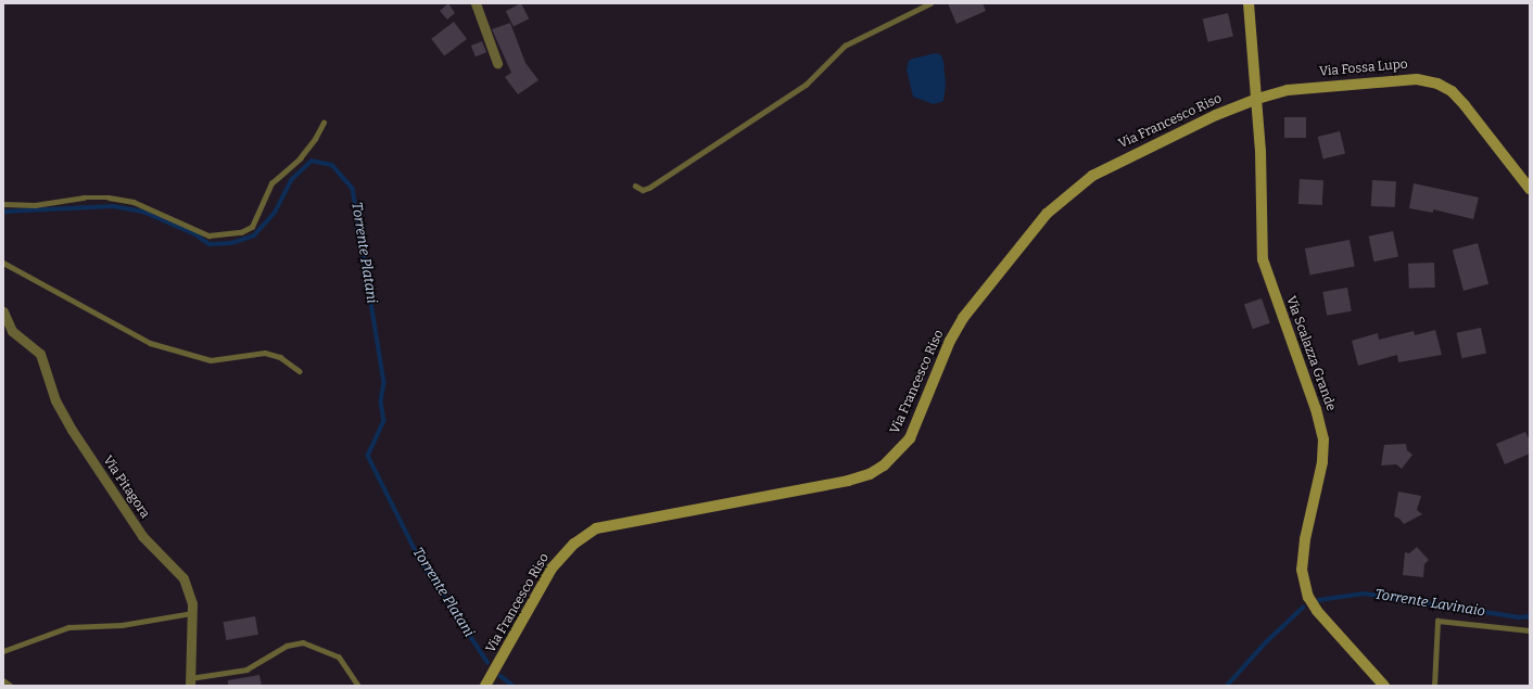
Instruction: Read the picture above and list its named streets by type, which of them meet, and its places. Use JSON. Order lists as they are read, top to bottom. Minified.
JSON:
{"streets":{"street":["Via Fossa Lupo","Via Francesco Riso","Via Scalazza Grande","Via Pitagora"]},"crossings":[["Via Fossa Lupo","Via Francesco Riso"],["Via Fossa Lupo","Via Scalazza Grande"],["Via Francesco Riso","Via Scalazza Grande"]],"water":["Torrente Platani","Torrente Lavinaio"]}
